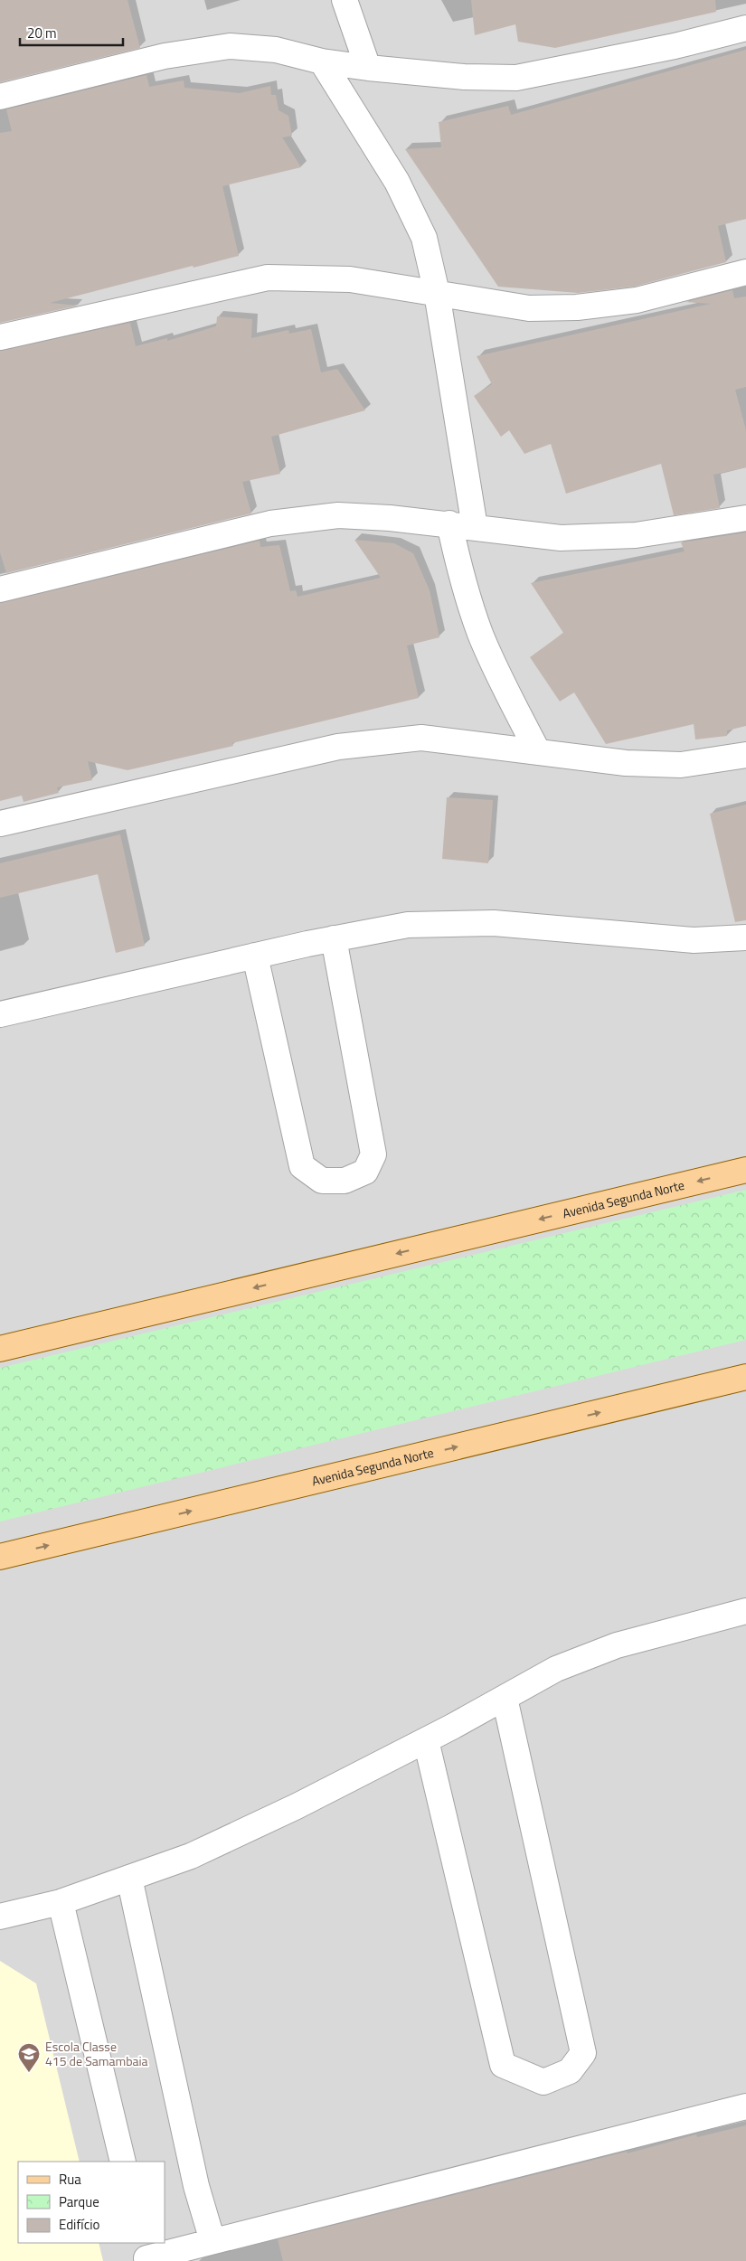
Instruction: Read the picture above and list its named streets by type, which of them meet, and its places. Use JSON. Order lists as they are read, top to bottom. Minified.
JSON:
{"streets":{"main road":["Avenida Segunda Norte"]},"places":{"school or university":["Escola Classe 415 de Samambaia"]},"legend":["Rua","Parque","Edifício"],"scale_bar":"20 m"}
